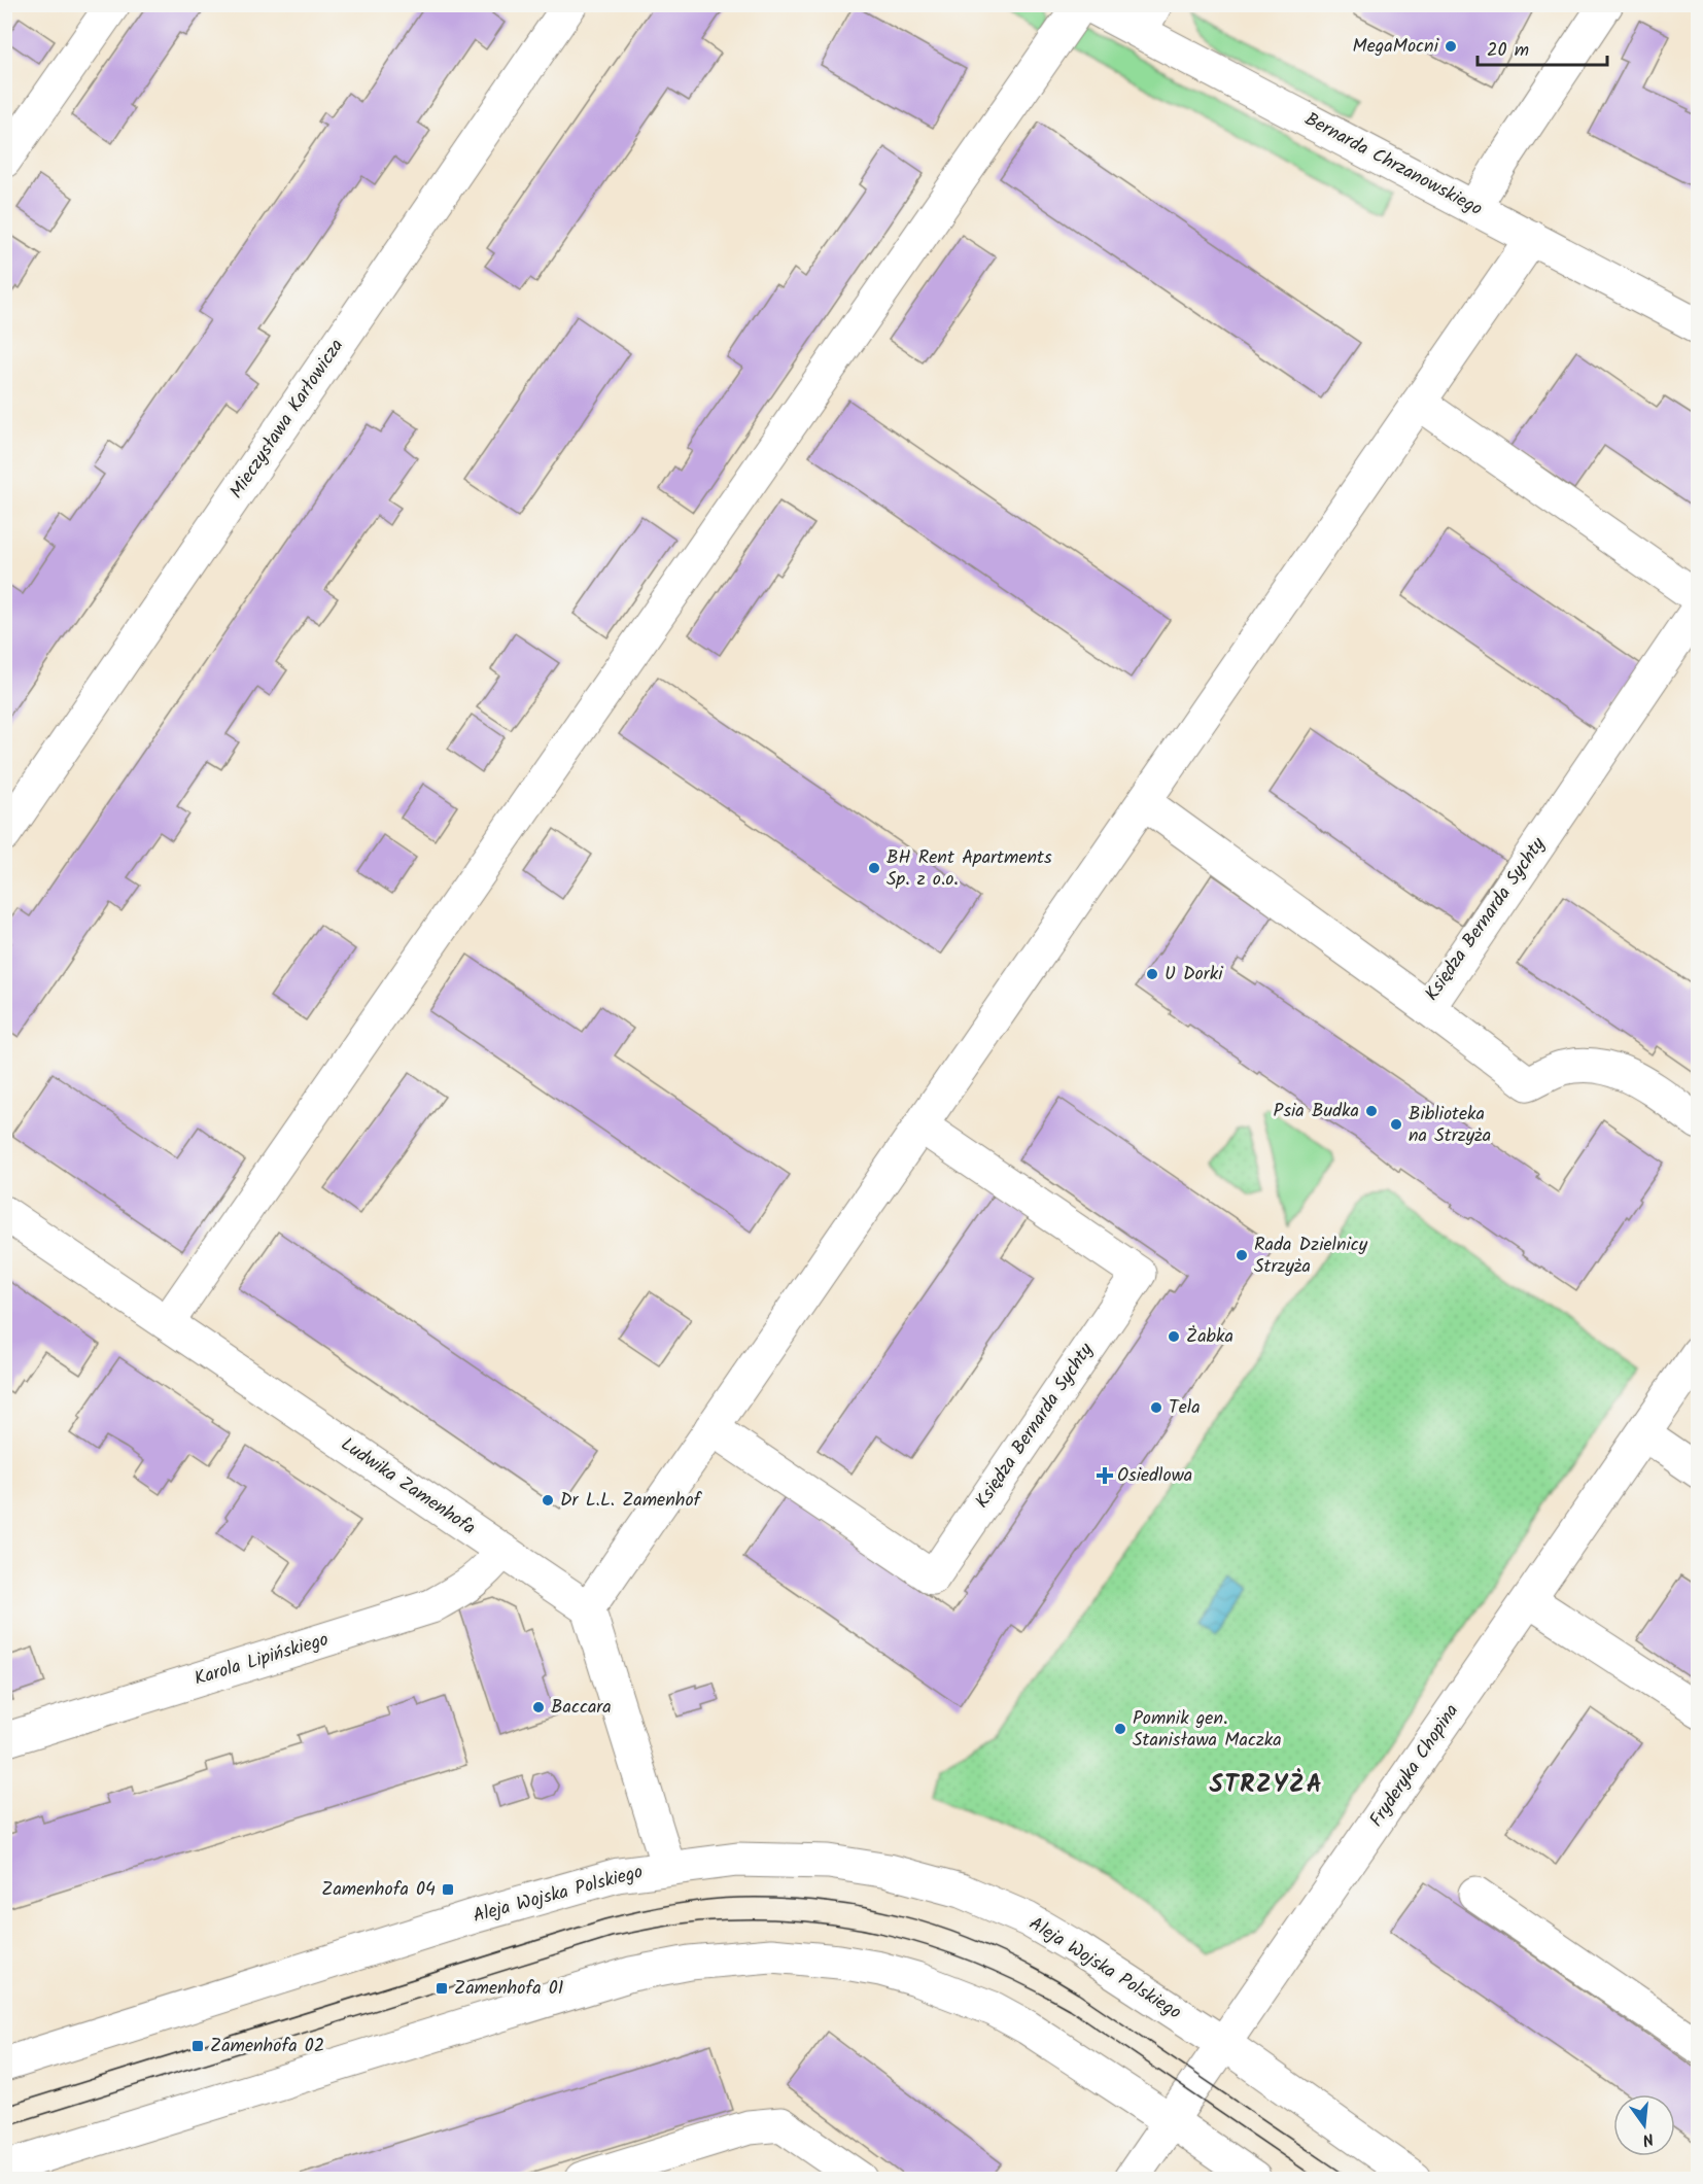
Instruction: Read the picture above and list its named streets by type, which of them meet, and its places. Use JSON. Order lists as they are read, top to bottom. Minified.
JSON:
{"streets":{"street":["Bernarda Chrzanowskiego","Mieczysława Karłowicza","Księdza Bernarda Sychty","Ludwika Zamenhofa","Karola Lipińskiego","Fryderyka Chopina","Aleja Wojska Polskiego"]},"crossings":[["Ludwika Zamenhofa","Karola Lipińskiego"],["Fryderyka Chopina","Aleja Wojska Polskiego"]],"districts":["STRZYŻA"],"places":{"other":["MegaMocni","BH Rent Apartments Sp. z o.o.","U Dorki","Psia Budka","Biblioteka na Strzyża","Rada Dzielnicy Strzyża","Żabka","Tela","Dr L.L. Zamenhof","Baccara","Pomnik gen. Stanisława Maczka"],"health":["Osiedlowa"],"transit":["Zamenhofa 04","Zamenhofa 01","Zamenhofa 02"]},"scale_bar":"20 m","north":"bottom"}
